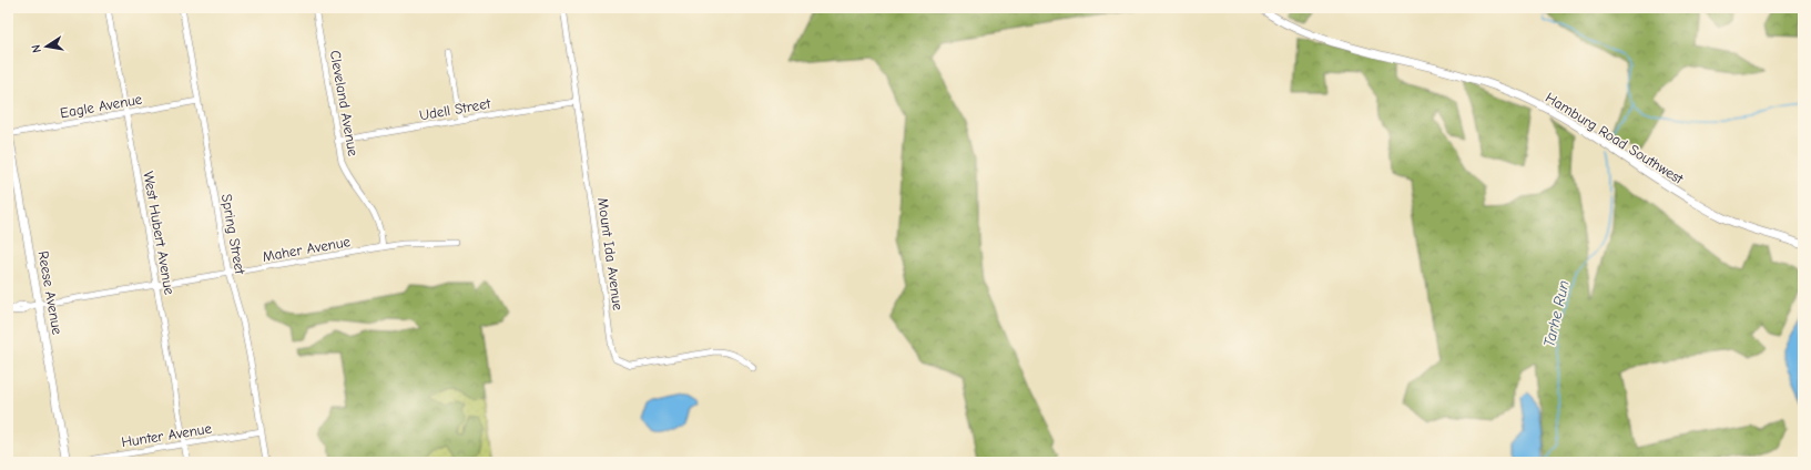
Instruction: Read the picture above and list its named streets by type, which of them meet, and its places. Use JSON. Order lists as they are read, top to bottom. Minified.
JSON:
{"streets":{"street":["Cleveland Avenue","Eagle Avenue","Udell Street","Hamburg Road Southwest","West Hubert Avenue","Spring Street","Maher Avenue","Mount Ida Avenue","Reese Avenue","Hunter Avenue"]},"crossings":[["Cleveland Avenue","Udell Street"],["Cleveland Avenue","Maher Avenue"],["Eagle Avenue","West Hubert Avenue"],["Eagle Avenue","Spring Street"],["Eagle Avenue","Reese Avenue"],["Udell Street","Mount Ida Avenue"],["West Hubert Avenue","Maher Avenue"],["West Hubert Avenue","Hunter Avenue"],["Spring Street","Maher Avenue"],["Spring Street","Hunter Avenue"],["Maher Avenue","Reese Avenue"]],"water":["Tarhe Run"],"north":"left"}
